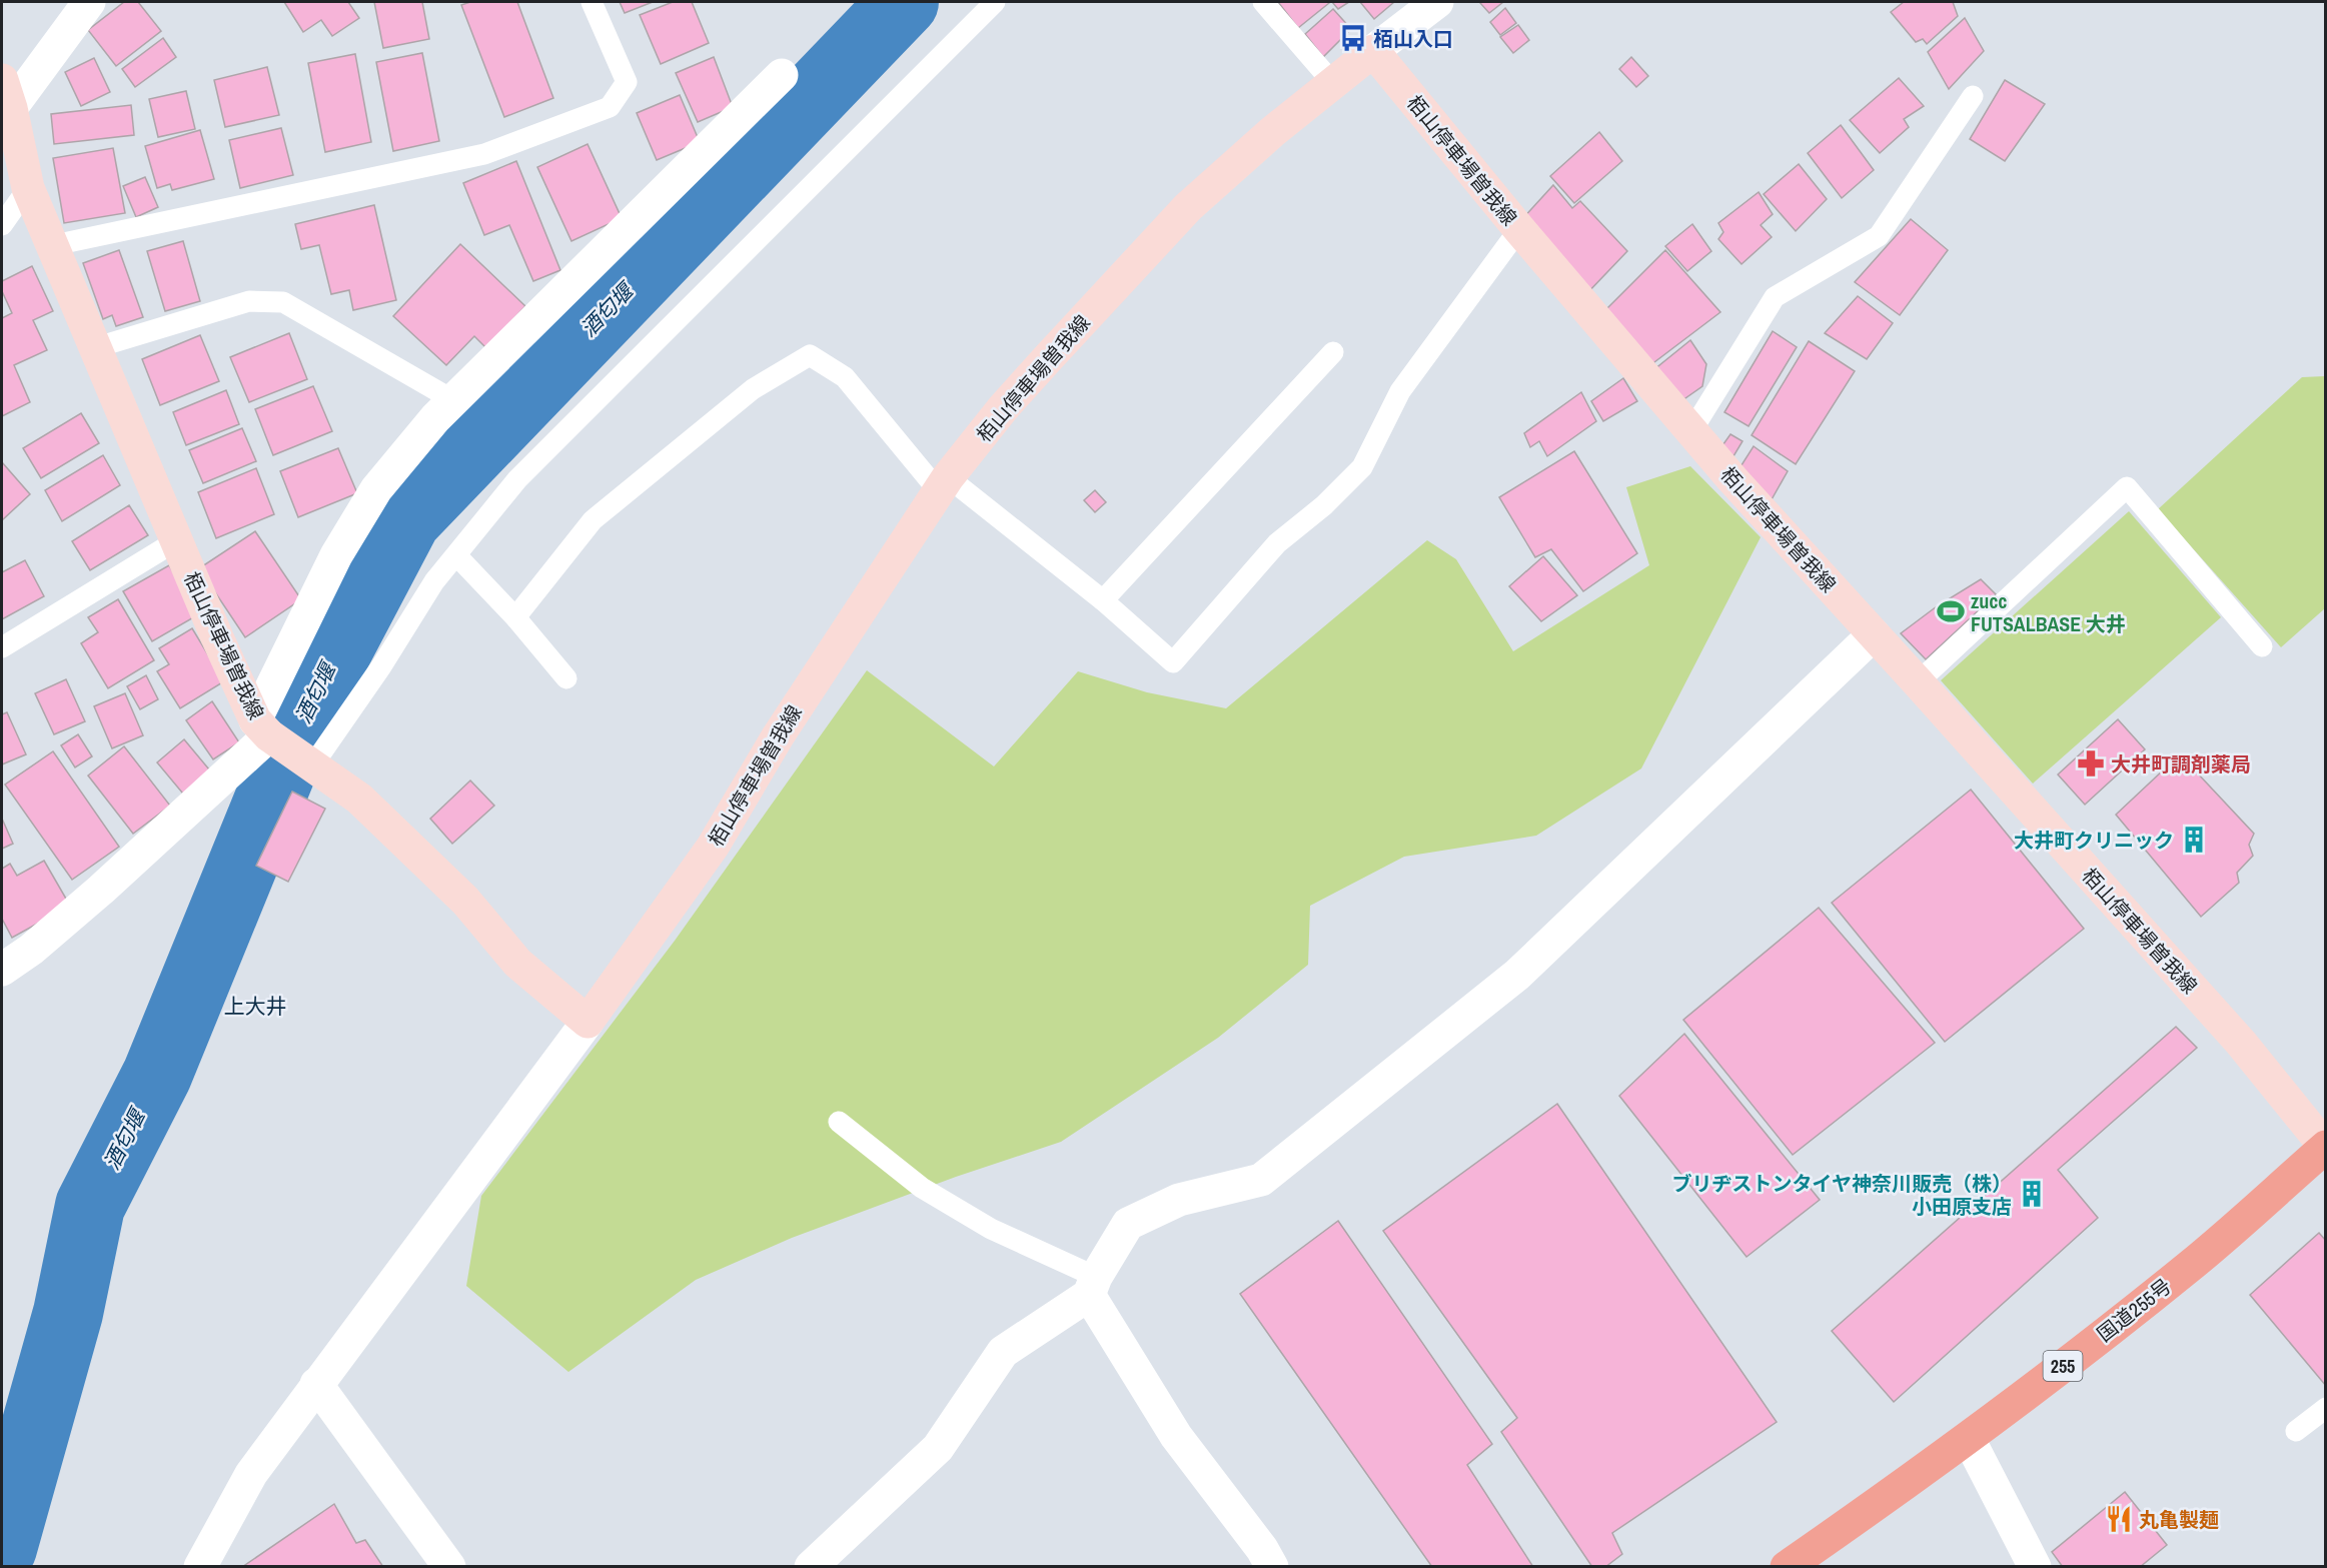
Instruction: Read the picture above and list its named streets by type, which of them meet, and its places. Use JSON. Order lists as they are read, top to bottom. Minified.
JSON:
{"streets":{"highway":["国道255号","255"],"main road":["栢山停車場曽我線"]},"crossings":[["栢山停車場曽我線","国道255号"]],"districts":["上大井"],"water":["酒匂堰"],"places":{"bus stop":["栢山入口"],"sports":["zucc FUTSALBASE 大井"],"pharmacy":["大井町調剤薬局"],"building":["大井町クリニック","ブリヂストンタイヤ神奈川販売（株） 小田原支店"],"restaurant":["丸亀製麺"]}}
